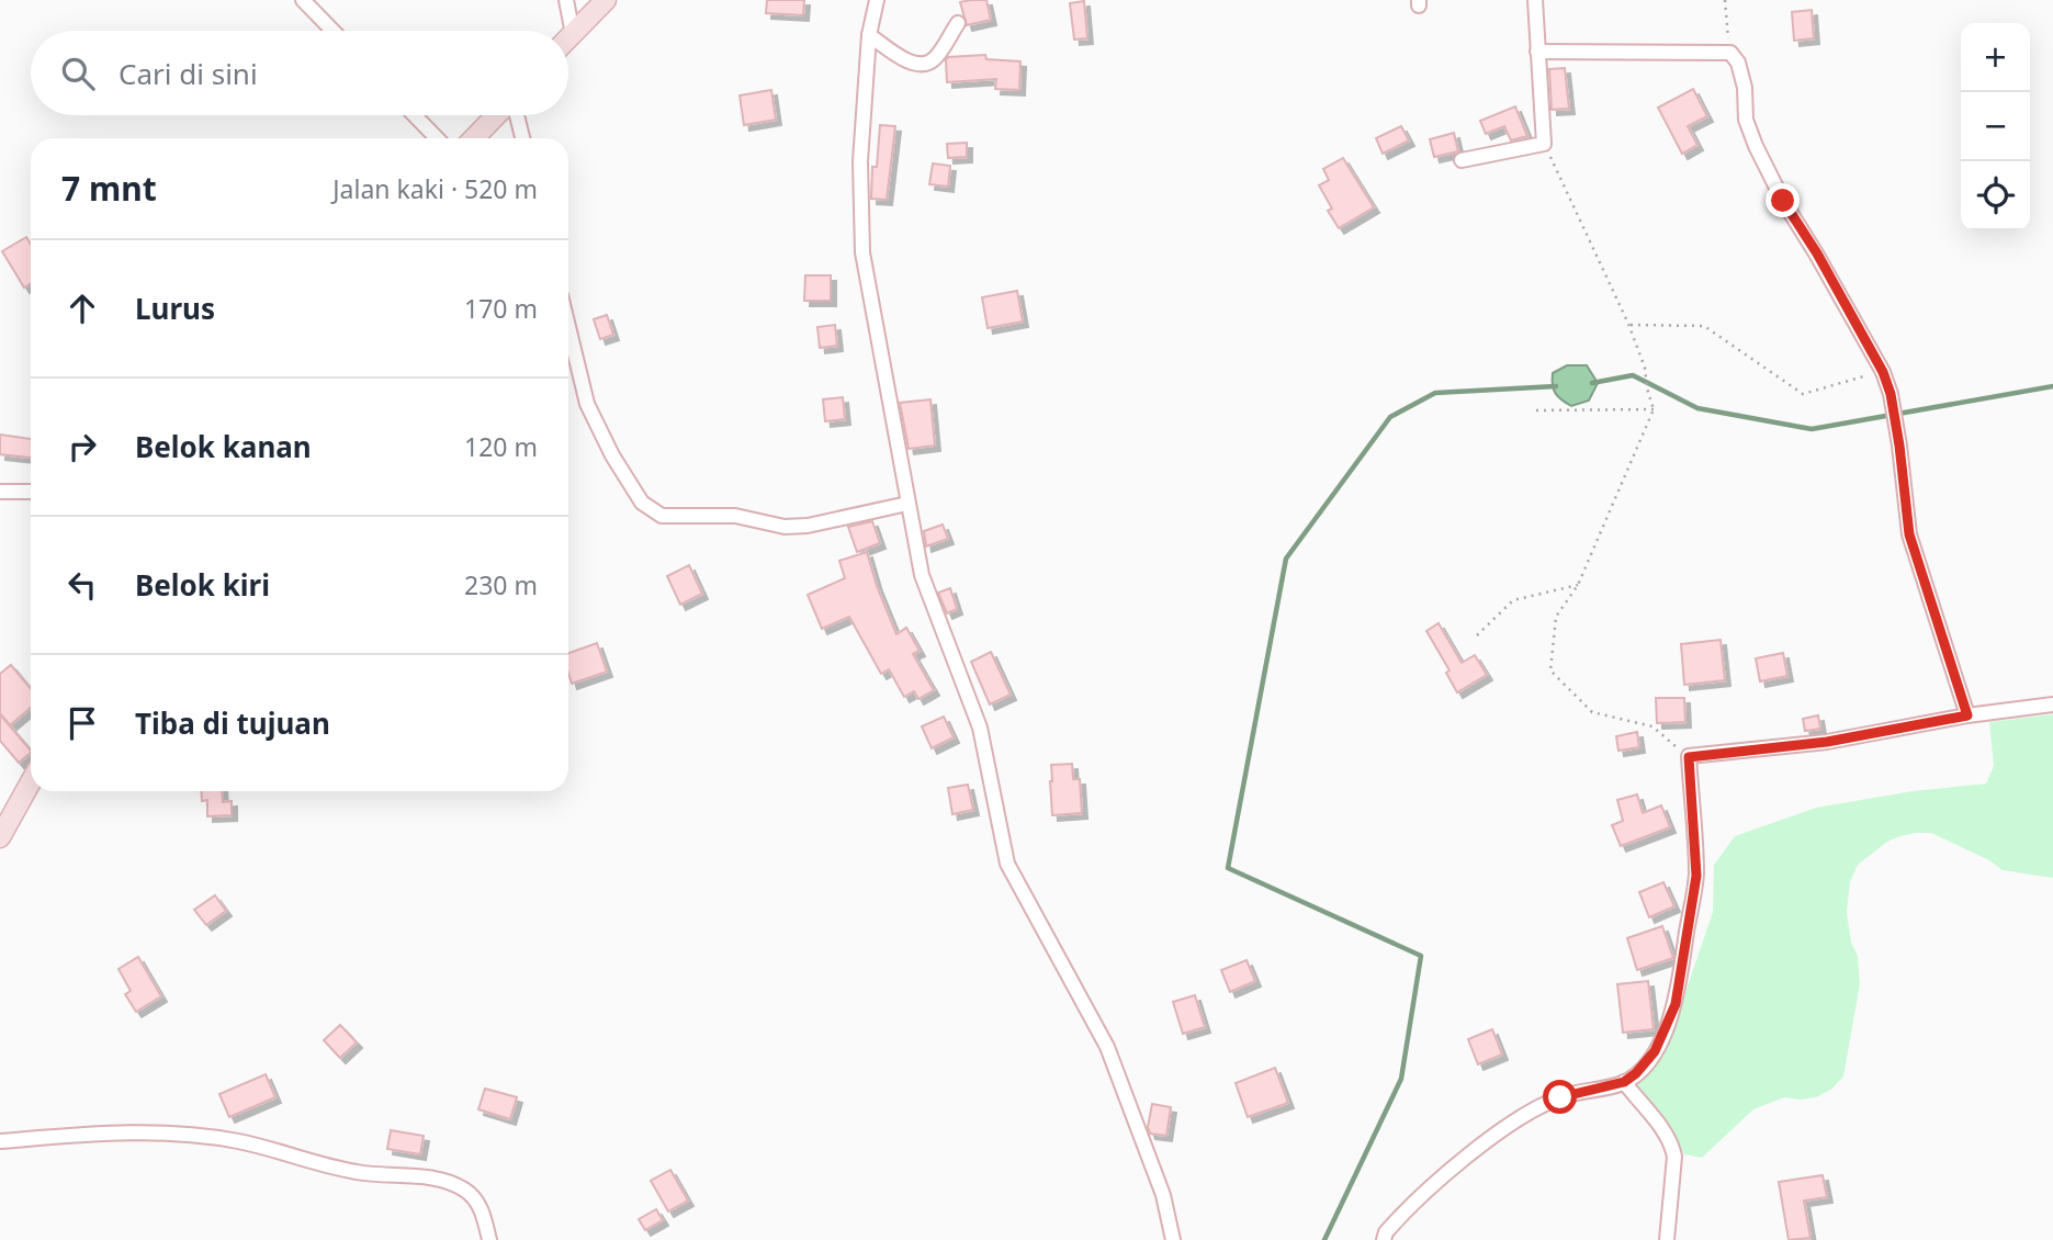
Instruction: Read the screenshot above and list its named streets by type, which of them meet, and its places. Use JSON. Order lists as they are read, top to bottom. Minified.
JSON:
{"page":{"map_buttons":["+","−"],"search":"Cari di sini","heading":["7 mnt","Jalan kaki · 520 m"],"list":[["Lurus","170 m"],["Belok kanan","120 m"],["Belok kiri","230 m"],"Tiba di tujuan"]}}
